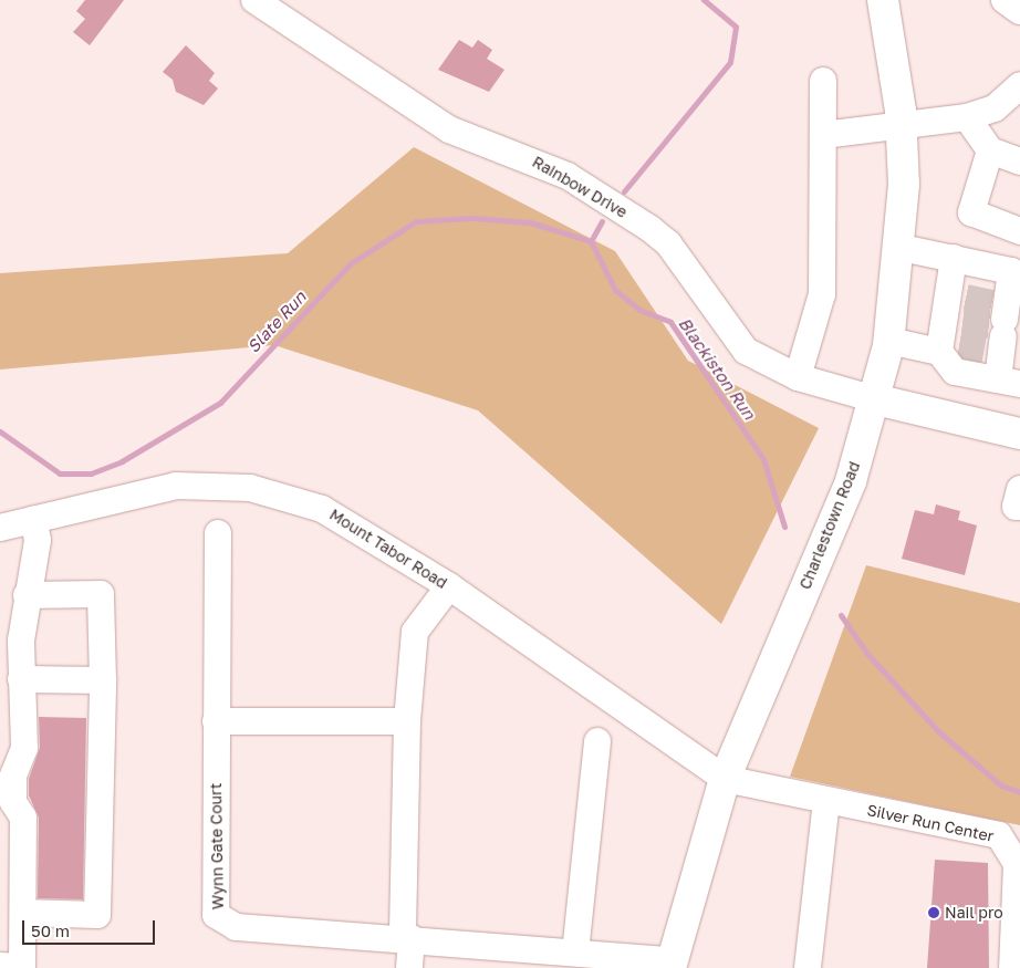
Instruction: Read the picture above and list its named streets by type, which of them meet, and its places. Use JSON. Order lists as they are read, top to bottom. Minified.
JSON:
{"streets":{"main road":["Charlestown Road"],"street":["Rainbow Drive","Mount Tabor Road","Silver Run Center","Wynn Gate Court"]},"crossings":[["Rainbow Drive","Charlestown Road"],["Charlestown Road","Mount Tabor Road"],["Charlestown Road","Silver Run Center"],["Charlestown Road","Wynn Gate Court"],["Mount Tabor Road","Silver Run Center"]],"water":["Slate Run","Blackiston Run"],"places":["Nail pro"],"scale_bar":"50 m"}
